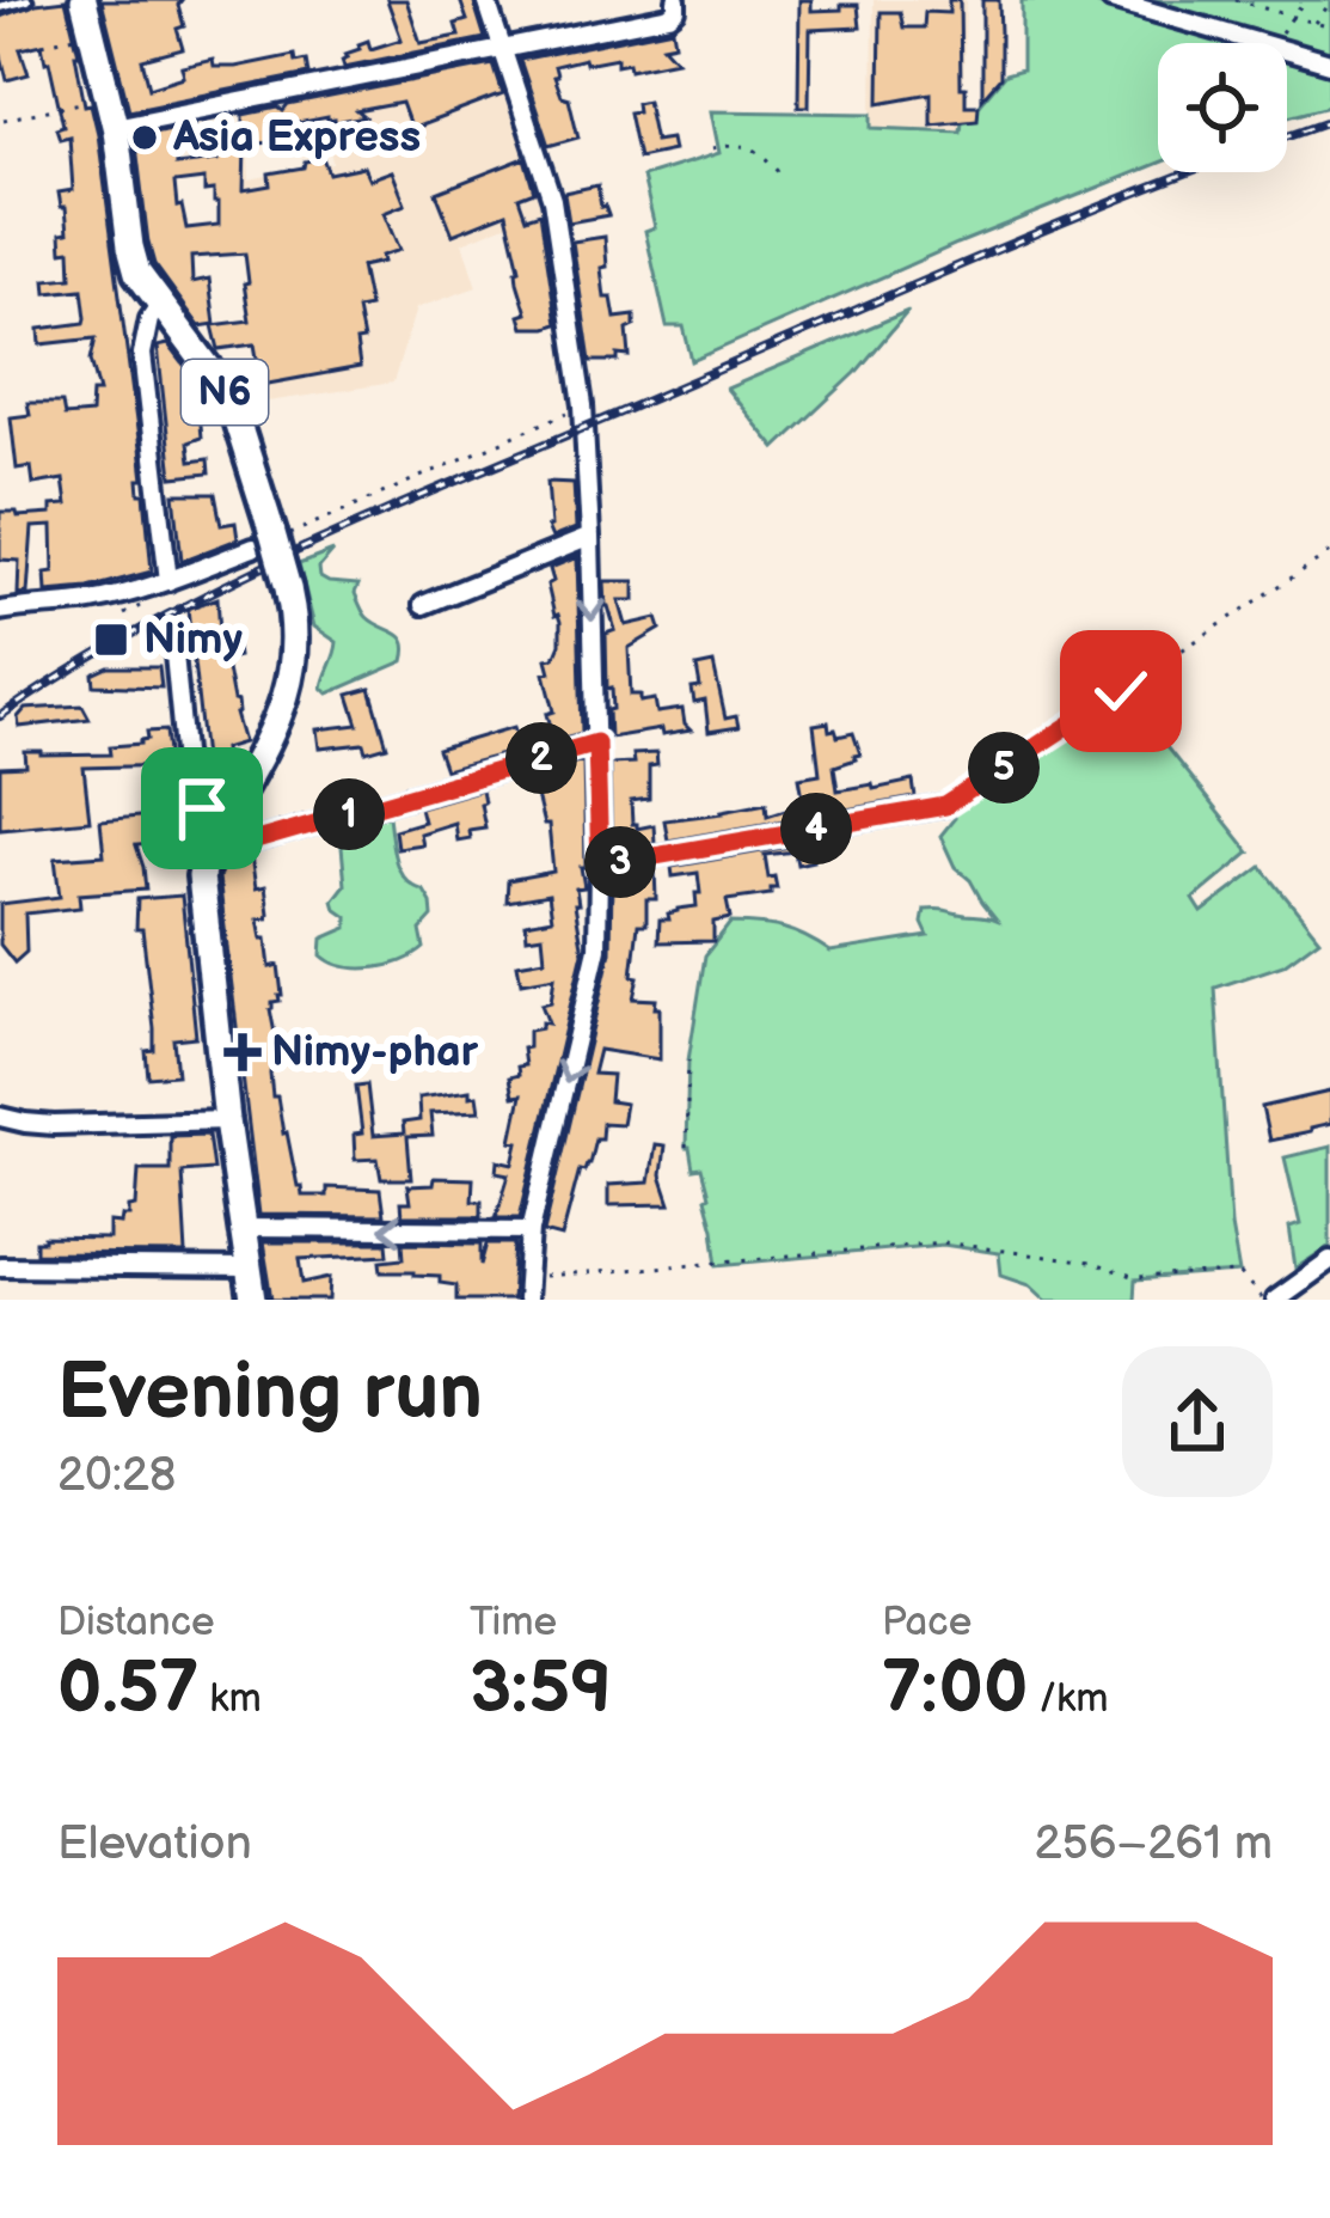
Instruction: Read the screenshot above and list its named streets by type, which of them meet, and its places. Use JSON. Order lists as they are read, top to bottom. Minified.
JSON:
{"streets":{"main road":["N6"]},"places":{"other":["Asia Express"],"transit":["Nimy"],"health":["Nimy-phar"]},"page":{"pins":["2","5","1","4","3"],"heading":["Evening run","20:28"],"stats":[["Distance","0.57 km"],["Time","3:59"],["Pace","7:00 /km"]],"chart":["Elevation","256–261 m"]}}
